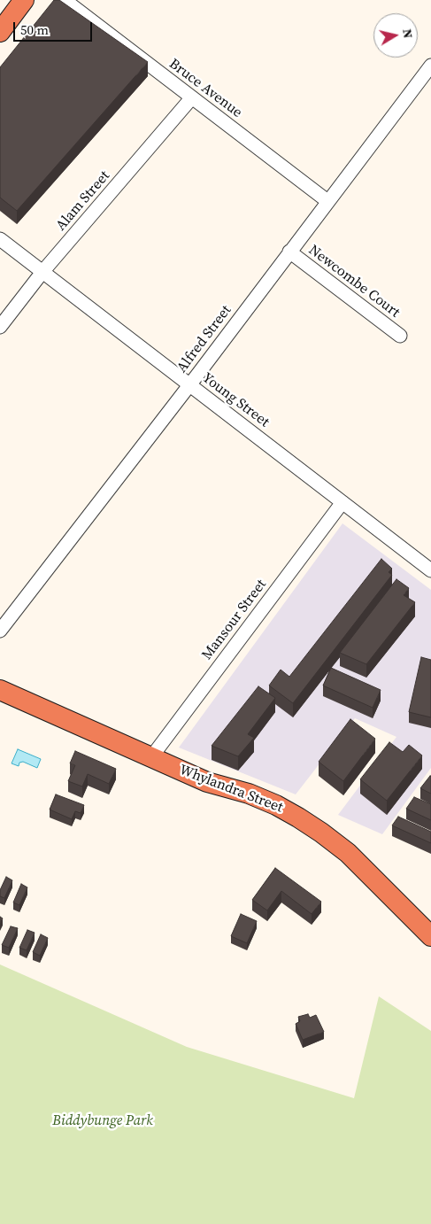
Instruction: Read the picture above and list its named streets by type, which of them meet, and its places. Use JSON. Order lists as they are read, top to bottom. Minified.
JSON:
{"streets":{"highway":["Whylandra Street"],"street":["Bruce Avenue","Alam Street","Newcombe Court","Alfred Street","Young Street","Mansour Street"]},"crossings":[["Bruce Avenue","Alam Street"],["Bruce Avenue","Alfred Street"],["Alam Street","Young Street"],["Newcombe Court","Alfred Street"],["Alfred Street","Young Street"],["Young Street","Mansour Street"],["Mansour Street","Whylandra Street"]],"parks":["Biddybunge Park"],"scale_bar":"50 m","north":"right"}
